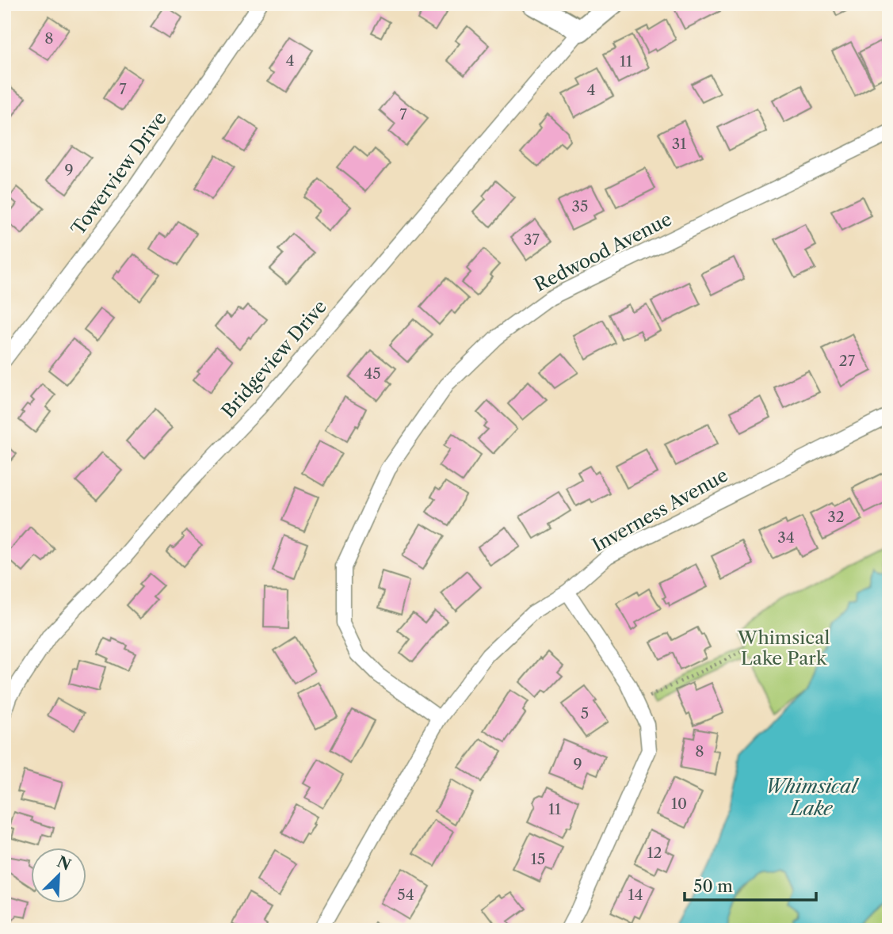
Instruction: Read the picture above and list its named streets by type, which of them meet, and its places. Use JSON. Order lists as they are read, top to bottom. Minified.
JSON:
{"streets":{"street":["Towerview Drive","Redwood Avenue","Bridgeview Drive","Inverness Avenue"]},"crossings":[["Redwood Avenue","Inverness Avenue"]],"water":["Whimsical Lake"],"parks":["Whimsical Lake Park"],"house_numbers":["8","4","11","7","4","7","31","9","35","37","27","45","32","34","5","8","9","10","11","12","15","54","14"],"scale_bar":"50 m","north":"top right"}
